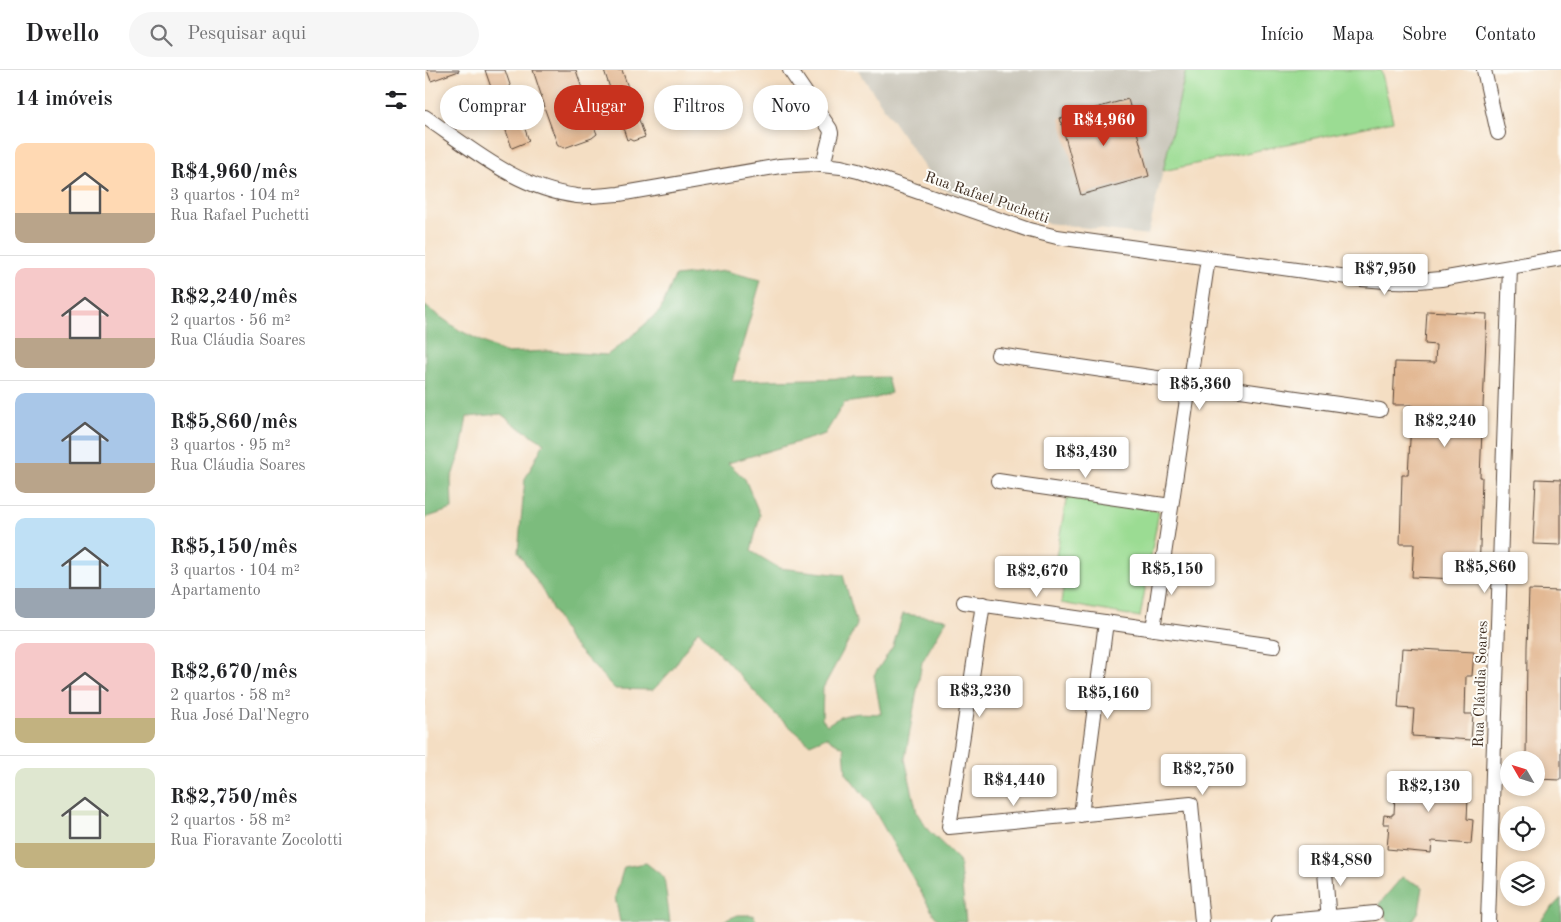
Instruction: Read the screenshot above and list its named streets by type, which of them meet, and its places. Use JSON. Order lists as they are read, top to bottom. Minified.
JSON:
{"streets":{"street":["Rua Rafael Puchetti","Rua Cláudia Soares"]},"crossings":[["Rua Rafael Puchetti","Rua Cláudia Soares"]],"north":"top left","page":{"header":"Dwello","search":"Pesquisar aqui","nav":["Início","Mapa","Sobre","Contato"],"heading":"14 imóveis","chip":["Comprar","Alugar","Filtros","Novo"],"price":["R$4,960","R$7,950","R$5,360","R$2,240","R$3,430","R$5,860","R$5,150","R$2,670","R$3,230","R$5,160","R$2,750","R$4,440","R$2,130","R$4,880"],"list":[{"name":"R$4,960/mês","note":"3 quartos · 104 m² · Rua Rafael Puchetti"},{"name":"R$2,240/mês","note":"2 quartos · 56 m² · Rua Cláudia Soares"},{"name":"R$5,860/mês","note":"3 quartos · 95 m² · Rua Cláudia Soares"},{"name":"R$5,150/mês","note":"3 quartos · 104 m² · Apartamento"},{"name":"R$2,670/mês","note":"2 quartos · 58 m² · Rua José Dal'Negro"},{"name":"R$2,750/mês","note":"2 quartos · 58 m² · Rua Fioravante Zocolotti"}]}}
